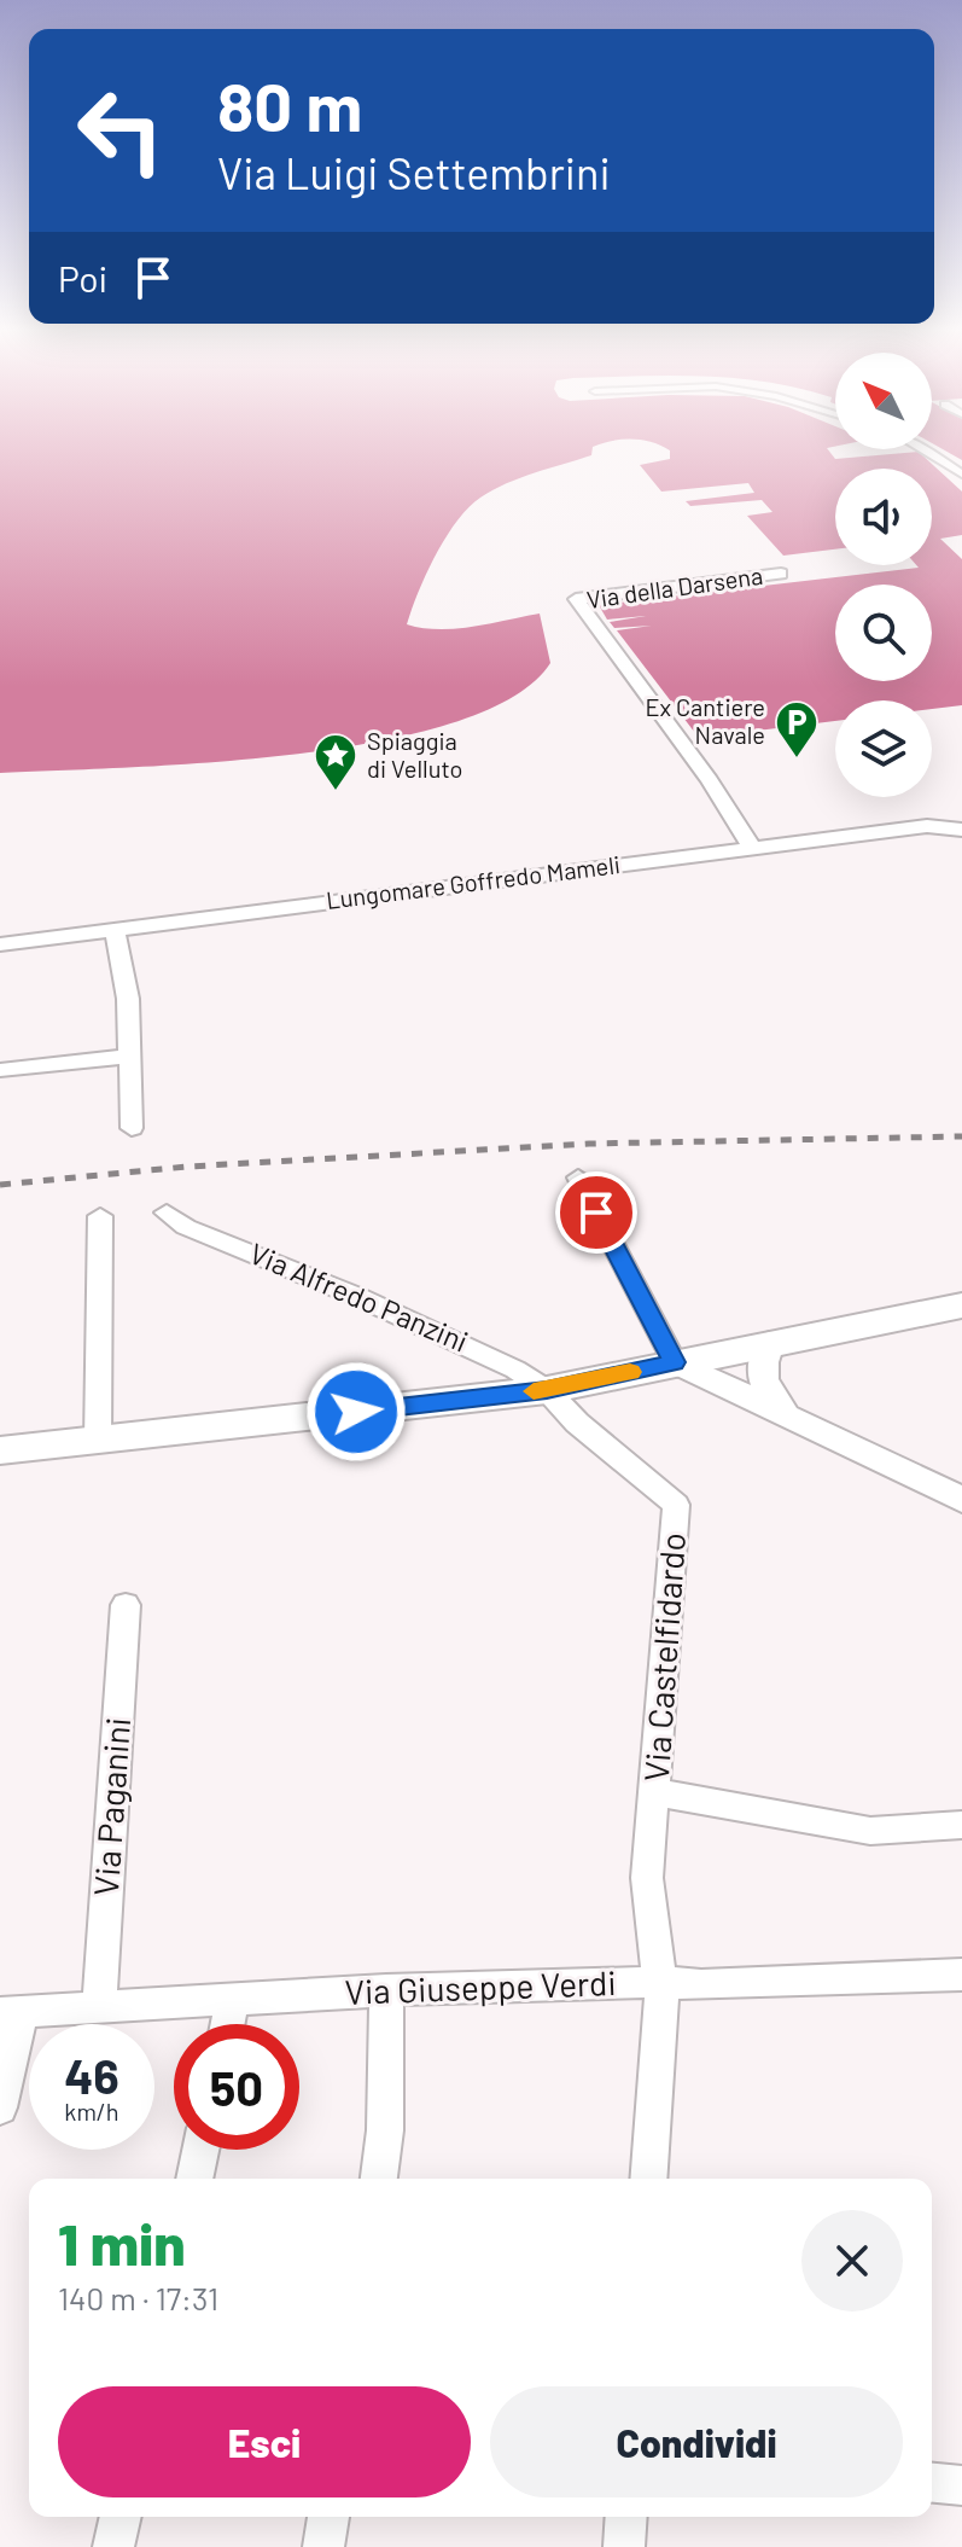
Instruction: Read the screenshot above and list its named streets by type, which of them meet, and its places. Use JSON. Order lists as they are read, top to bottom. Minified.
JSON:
{"streets":{"street":["Via della Darsena","Lungomare Goffredo Mameli","Via Alfredo Panzini","Via Castelfidardo","Via Paganini","Via Giuseppe Verdi"]},"crossings":[["Via della Darsena","Lungomare Goffredo Mameli"],["Via Alfredo Panzini","Via Castelfidardo"],["Via Castelfidardo","Via Giuseppe Verdi"],["Via Paganini","Via Giuseppe Verdi"]],"places":{"parking":["Ex Cantiere Navale"],"place":["Spiaggia di Velluto"]},"north":"top left","page":{"turn":["80 m","Via Luigi Settembrini"],"then":"Poi","speed":"46 km/h","limit":"50","heading":["1 min","140 m · 17:31"],"buttons":["Esci","Condividi"]}}
